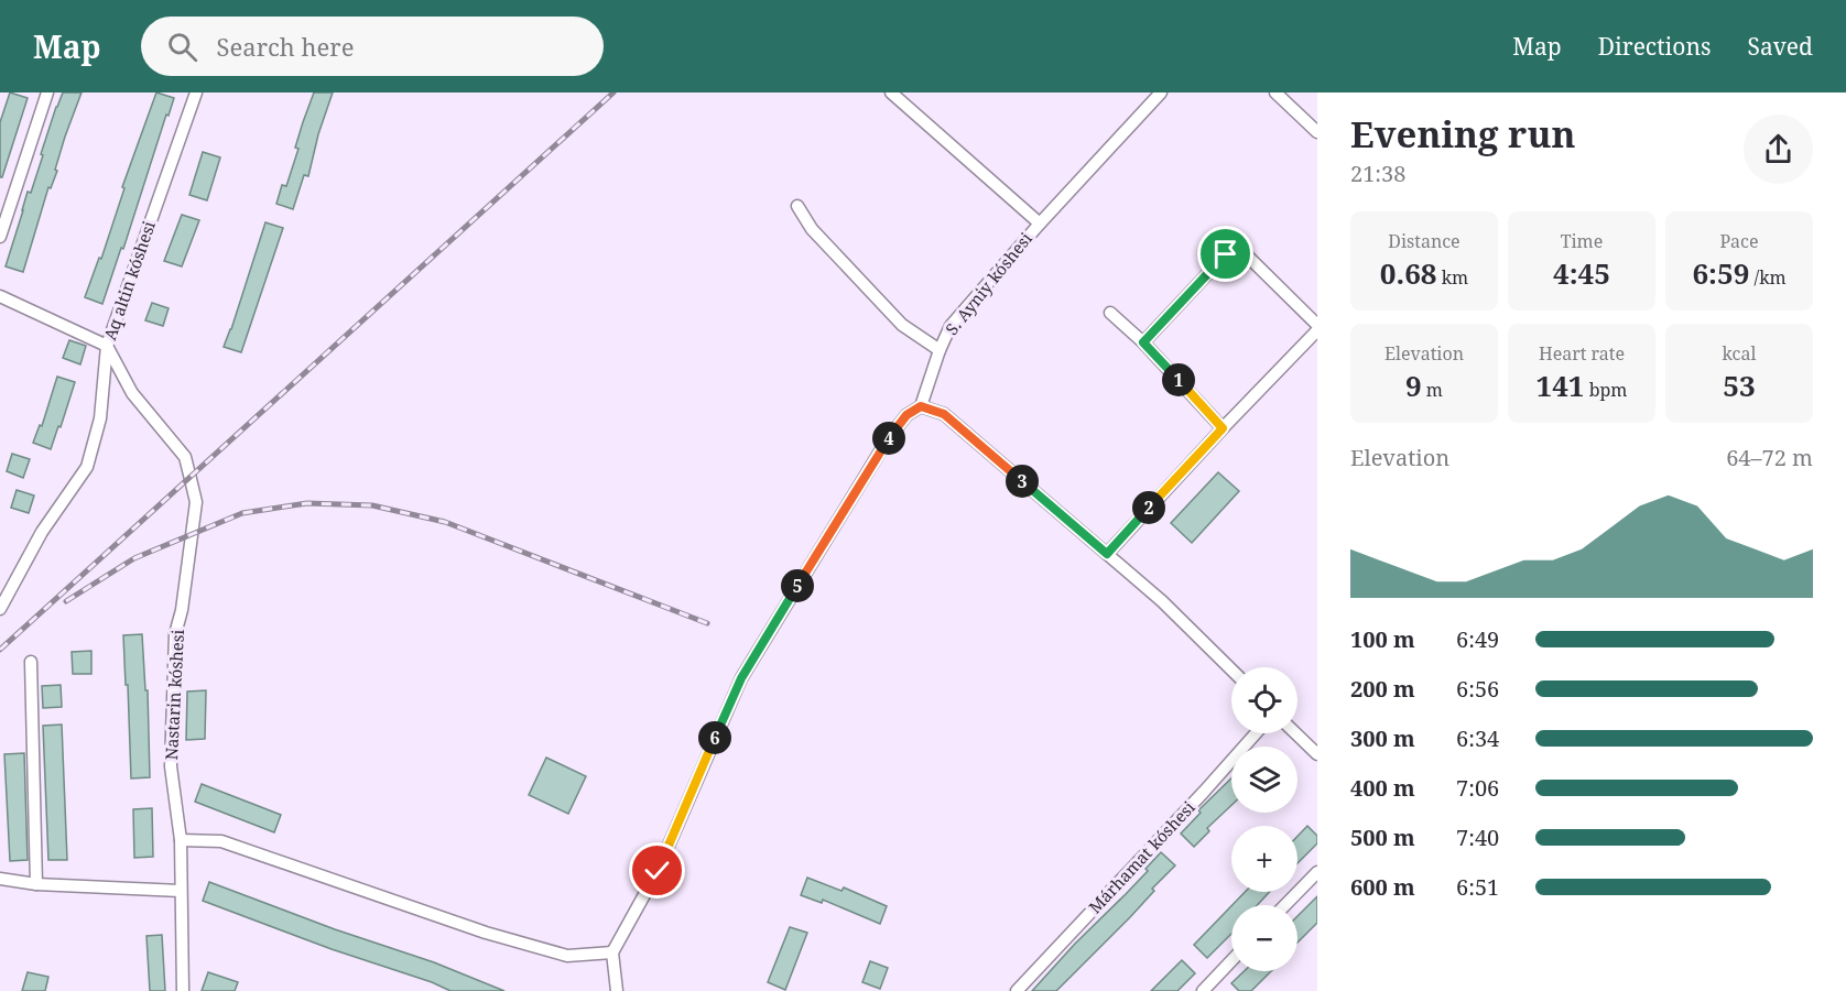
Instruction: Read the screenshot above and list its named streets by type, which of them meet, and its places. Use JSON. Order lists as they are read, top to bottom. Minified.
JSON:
{"streets":{"street":["Aq altin kóshesi","S. Ayniy kóshesi","Nastarin kóshesi","Márhamat kóshesi"]},"crossings":[["Aq altin kóshesi","Nastarin kóshesi"]],"page":{"header":"Map","search":"Search here","nav":["Map","Directions","Saved"],"heading":["Evening run","21:38"],"stats":[["Distance","0.68 km"],["Time","4:45"],["Pace","6:59 /km"],["Elevation","9 m"],["Heart rate","141 bpm"],["kcal","53"]],"pins":["1","4","3","2","5","6"],"chart":["Elevation","64–72 m"],"list":[{"name":"100 m","note":"6:49"},{"name":"200 m","note":"6:56"},{"name":"300 m","note":"6:34"},{"name":"400 m","note":"7:06"},{"name":"500 m","note":"7:40"},{"name":"600 m","note":"6:51"}],"map_buttons":["+","−"]}}
